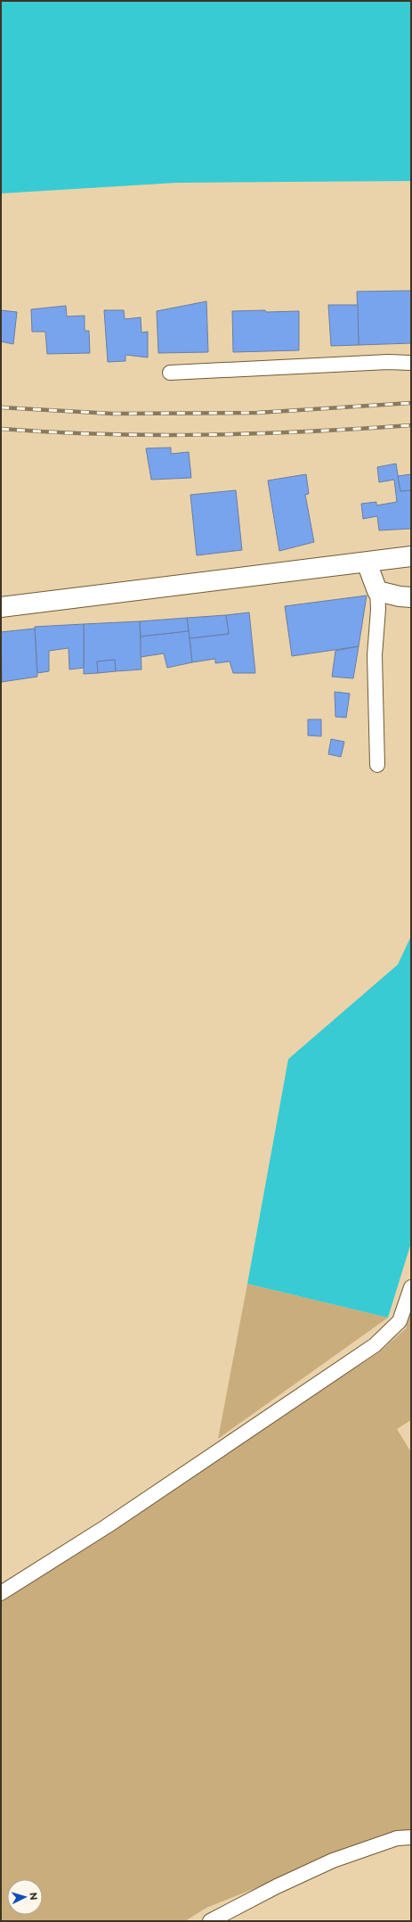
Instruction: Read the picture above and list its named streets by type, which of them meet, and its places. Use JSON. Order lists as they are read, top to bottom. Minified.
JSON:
{"north":"right"}
